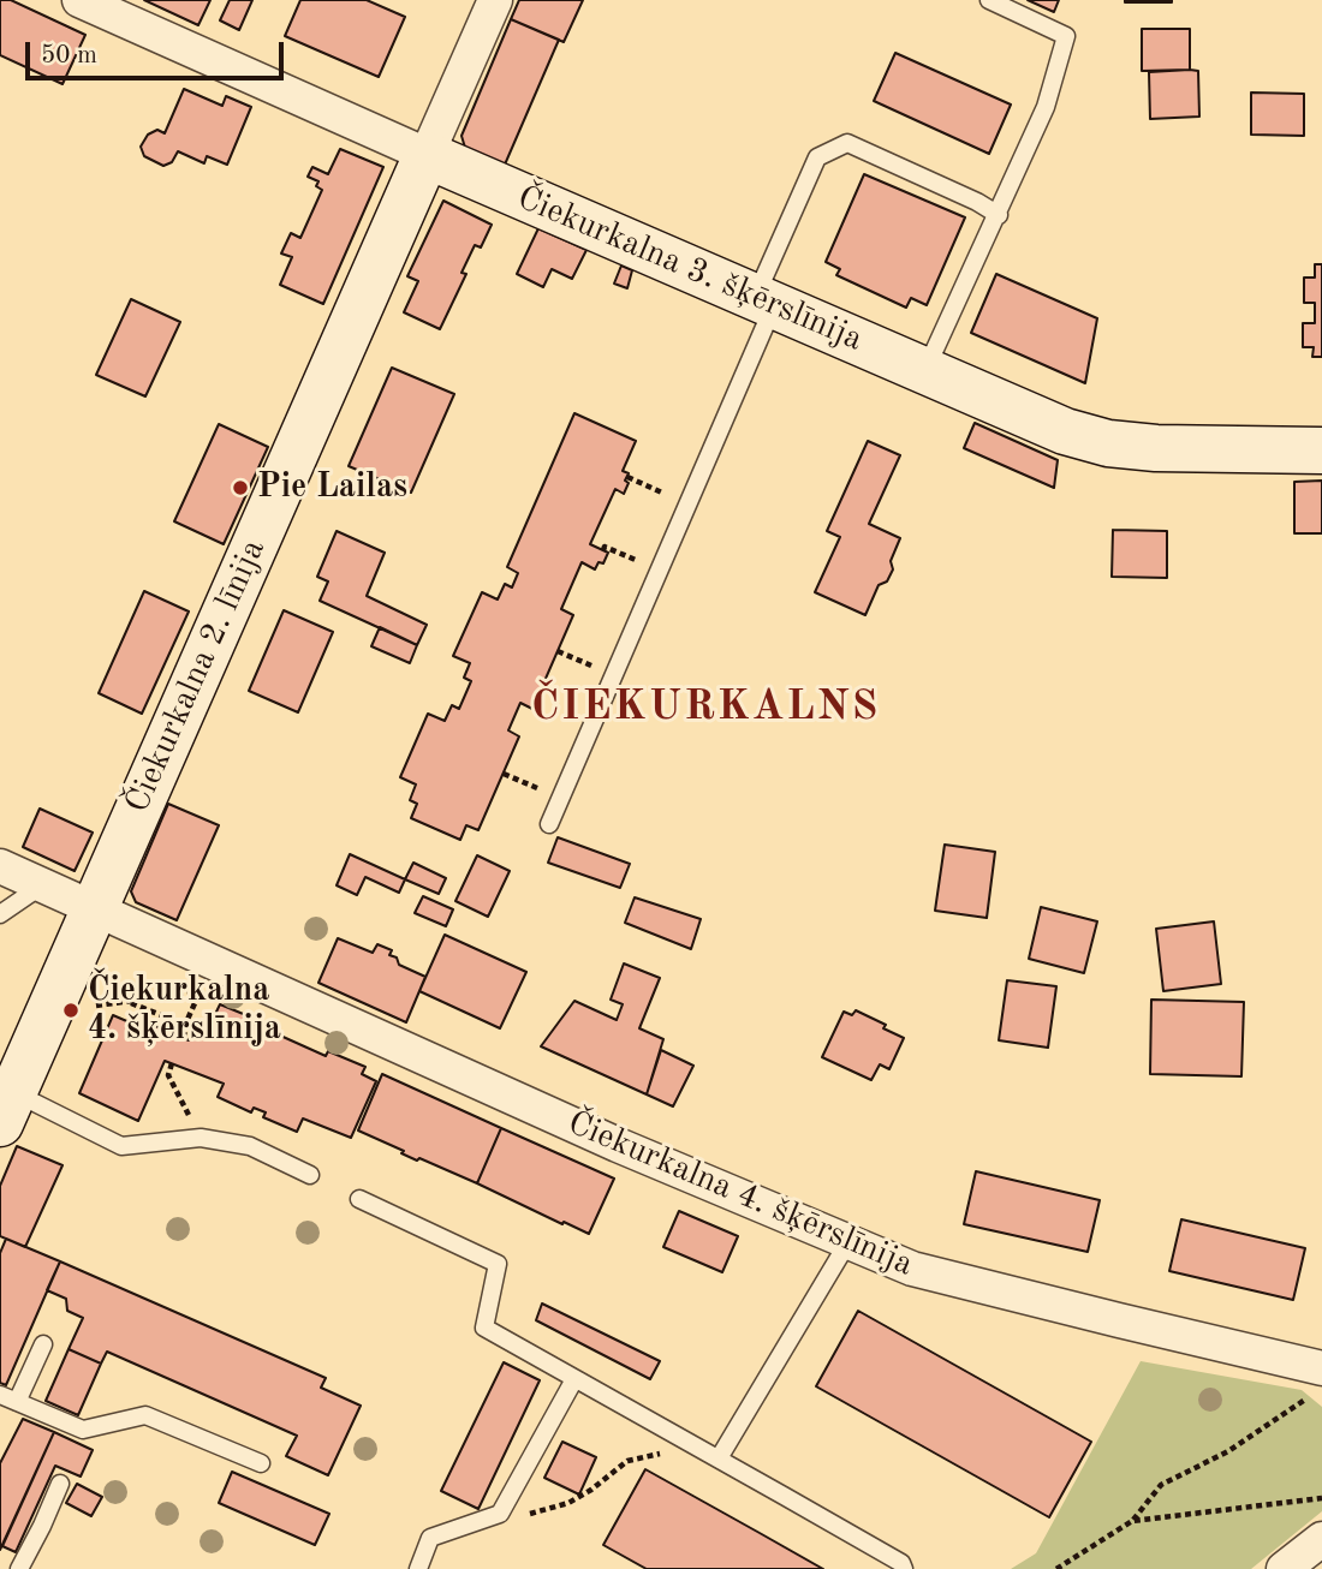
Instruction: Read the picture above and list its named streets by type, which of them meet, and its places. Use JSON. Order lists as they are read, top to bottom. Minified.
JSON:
{"streets":{"street":["Čiekurkalna 3. šķērslīnija","Čiekurkalna 2. līnija","Čiekurkalna 4. šķērslīnija"]},"crossings":[["Čiekurkalna 3. šķērslīnija","Čiekurkalna 2. līnija"],["Čiekurkalna 2. līnija","Čiekurkalna 4. šķērslīnija"]],"districts":["ČIEKURKALNS"],"places":["Pie Lailas","Čiekurkalna 4. šķērslīnija"],"scale_bar":"50 m"}
